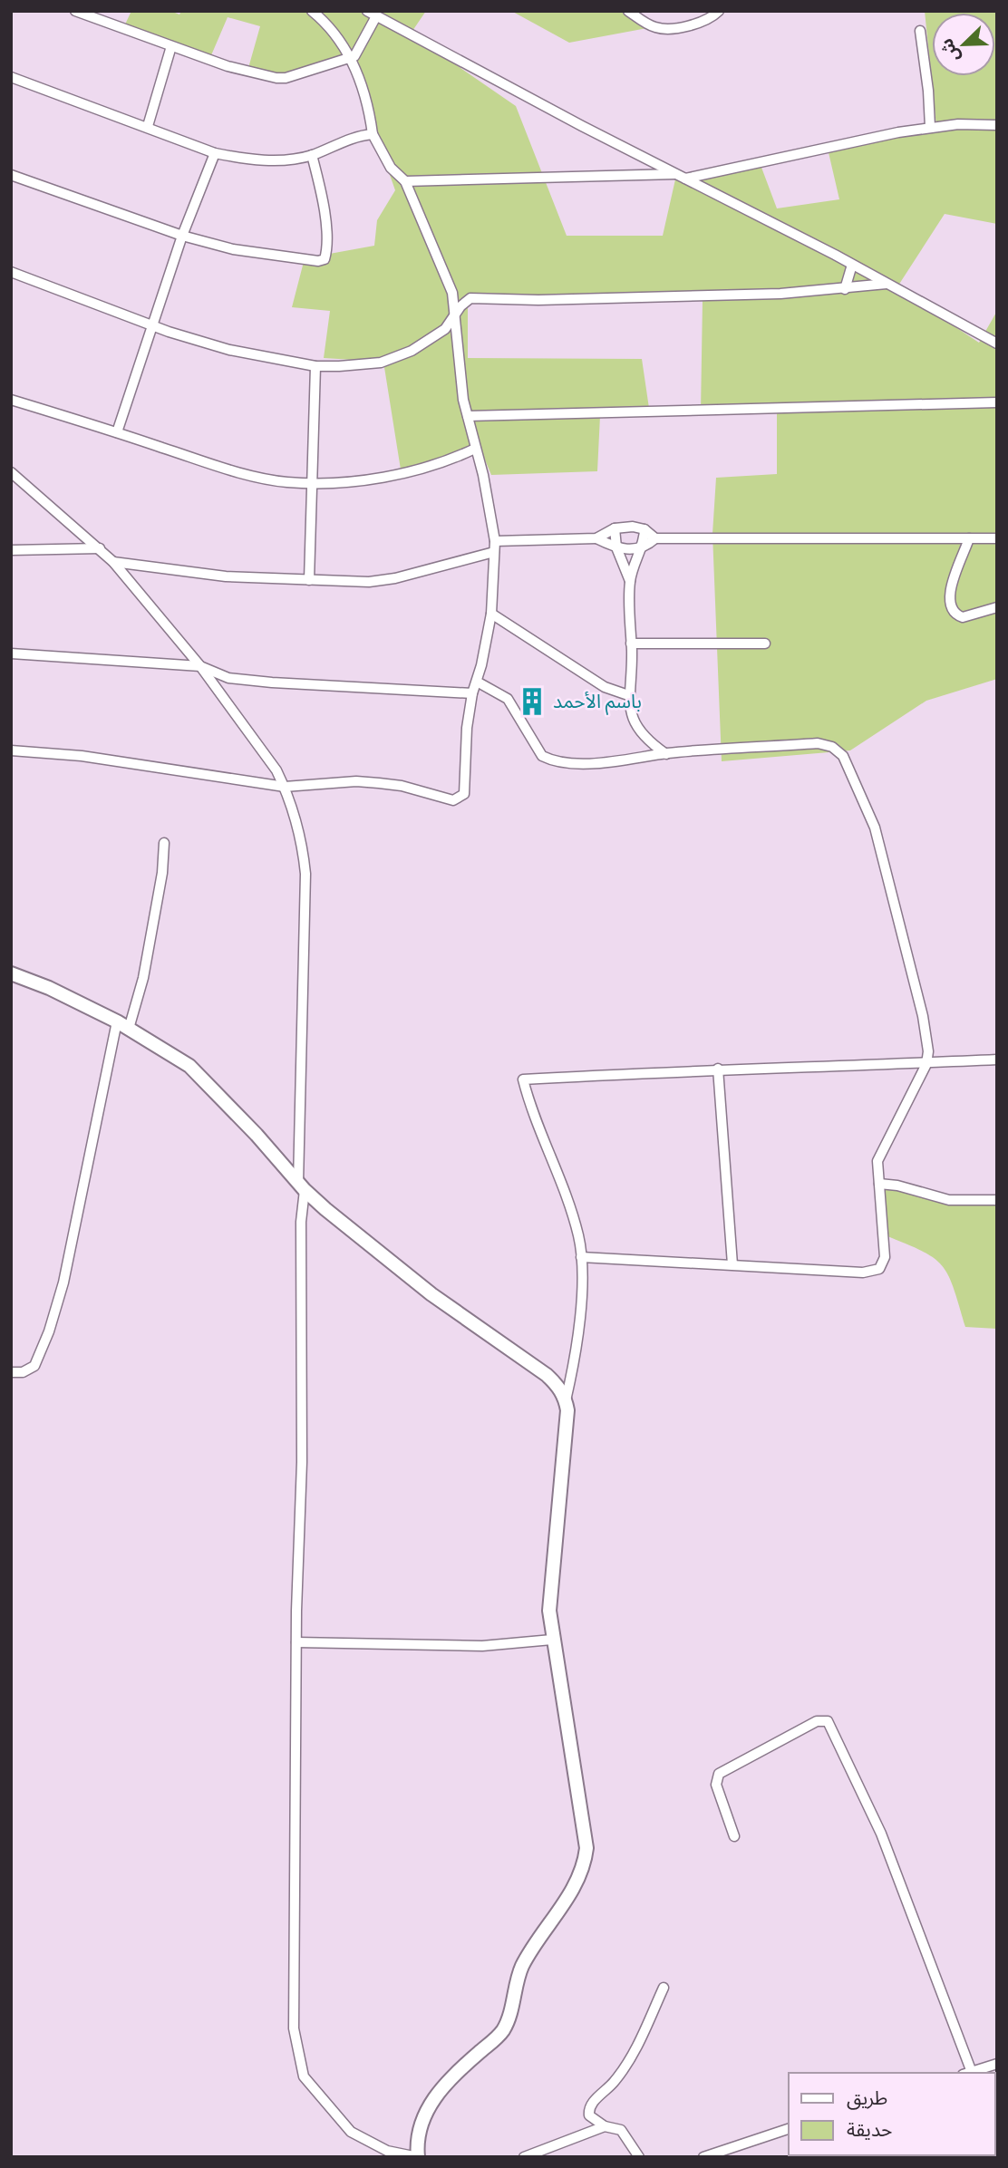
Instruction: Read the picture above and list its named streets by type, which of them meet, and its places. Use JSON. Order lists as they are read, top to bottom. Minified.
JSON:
{"places":{"building":["باسم الأحمد"]},"legend":["طريق","حديقة"],"north":"bottom left"}
